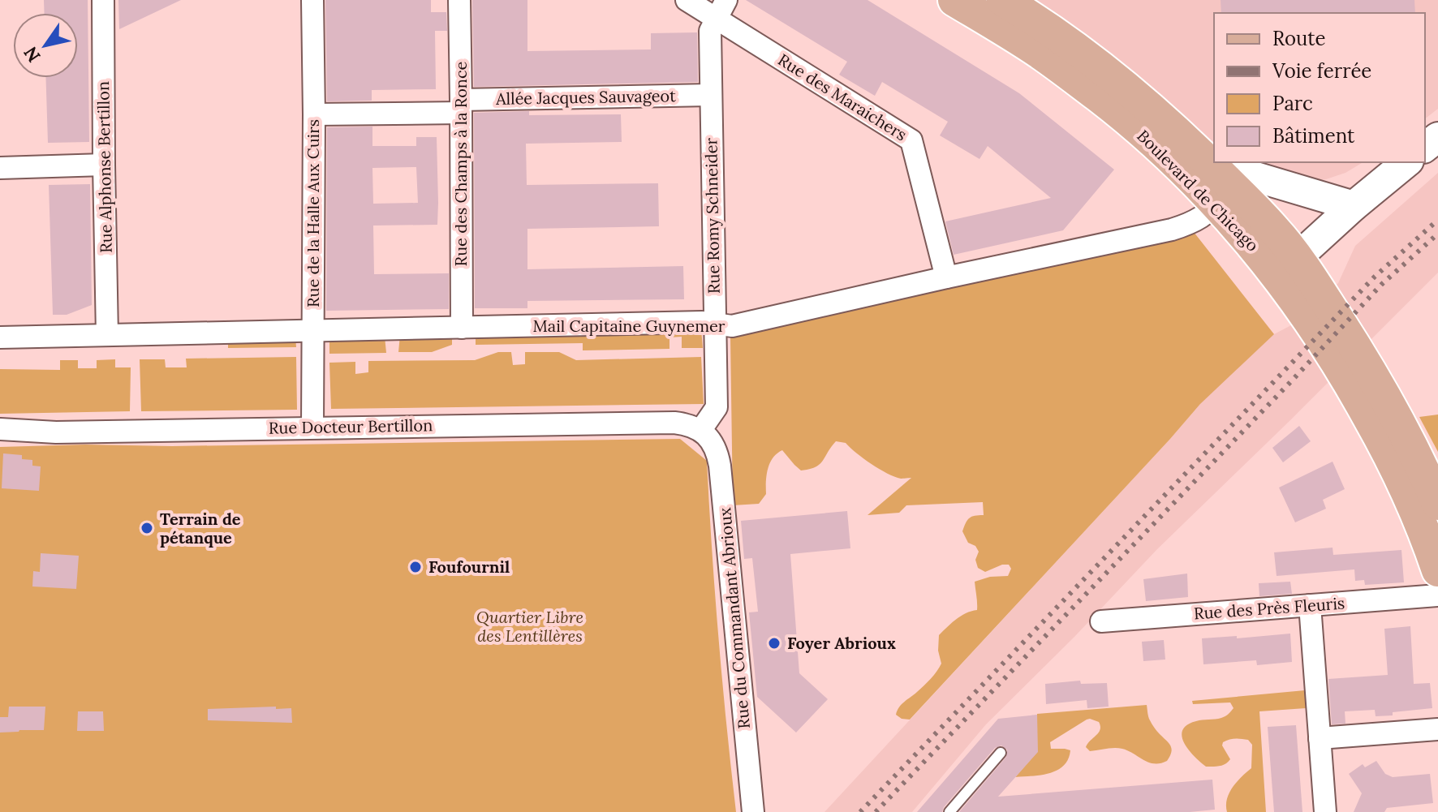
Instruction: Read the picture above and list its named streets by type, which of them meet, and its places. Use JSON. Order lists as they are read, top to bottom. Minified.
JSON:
{"streets":{"main road":["Boulevard de Chicago"],"street":["Allée Jacques Sauvageot","Rue des Maraichers","Rue des Champs à la Ronce","Rue Alphonse Bertillon","Rue de la Halle Aux Cuirs","Rue Romy Schneider","Mail Capitaine Guynemer","Rue Docteur Bertillon","Rue des Près Fleuris","Rue du Commandant Abrioux"]},"crossings":[["Allée Jacques Sauvageot","Rue des Champs à la Ronce"],["Allée Jacques Sauvageot","Rue de la Halle Aux Cuirs"],["Allée Jacques Sauvageot","Rue Romy Schneider"],["Rue des Maraichers","Rue Romy Schneider"],["Rue des Maraichers","Mail Capitaine Guynemer"],["Rue des Champs à la Ronce","Mail Capitaine Guynemer"],["Rue Alphonse Bertillon","Mail Capitaine Guynemer"],["Boulevard de Chicago","Mail Capitaine Guynemer"],["Rue de la Halle Aux Cuirs","Mail Capitaine Guynemer"],["Rue de la Halle Aux Cuirs","Rue Docteur Bertillon"],["Rue Romy Schneider","Mail Capitaine Guynemer"],["Rue Romy Schneider","Rue Docteur Bertillon"],["Rue Romy Schneider","Rue du Commandant Abrioux"],["Rue Docteur Bertillon","Rue du Commandant Abrioux"]],"parks":["Quartier Libre des Lentillères"],"places":["Terrain de pétanque","Foufournil","Foyer Abrioux"],"legend":["Route","Voie ferrée","Parc","Bâtiment"],"north":"bottom left"}
